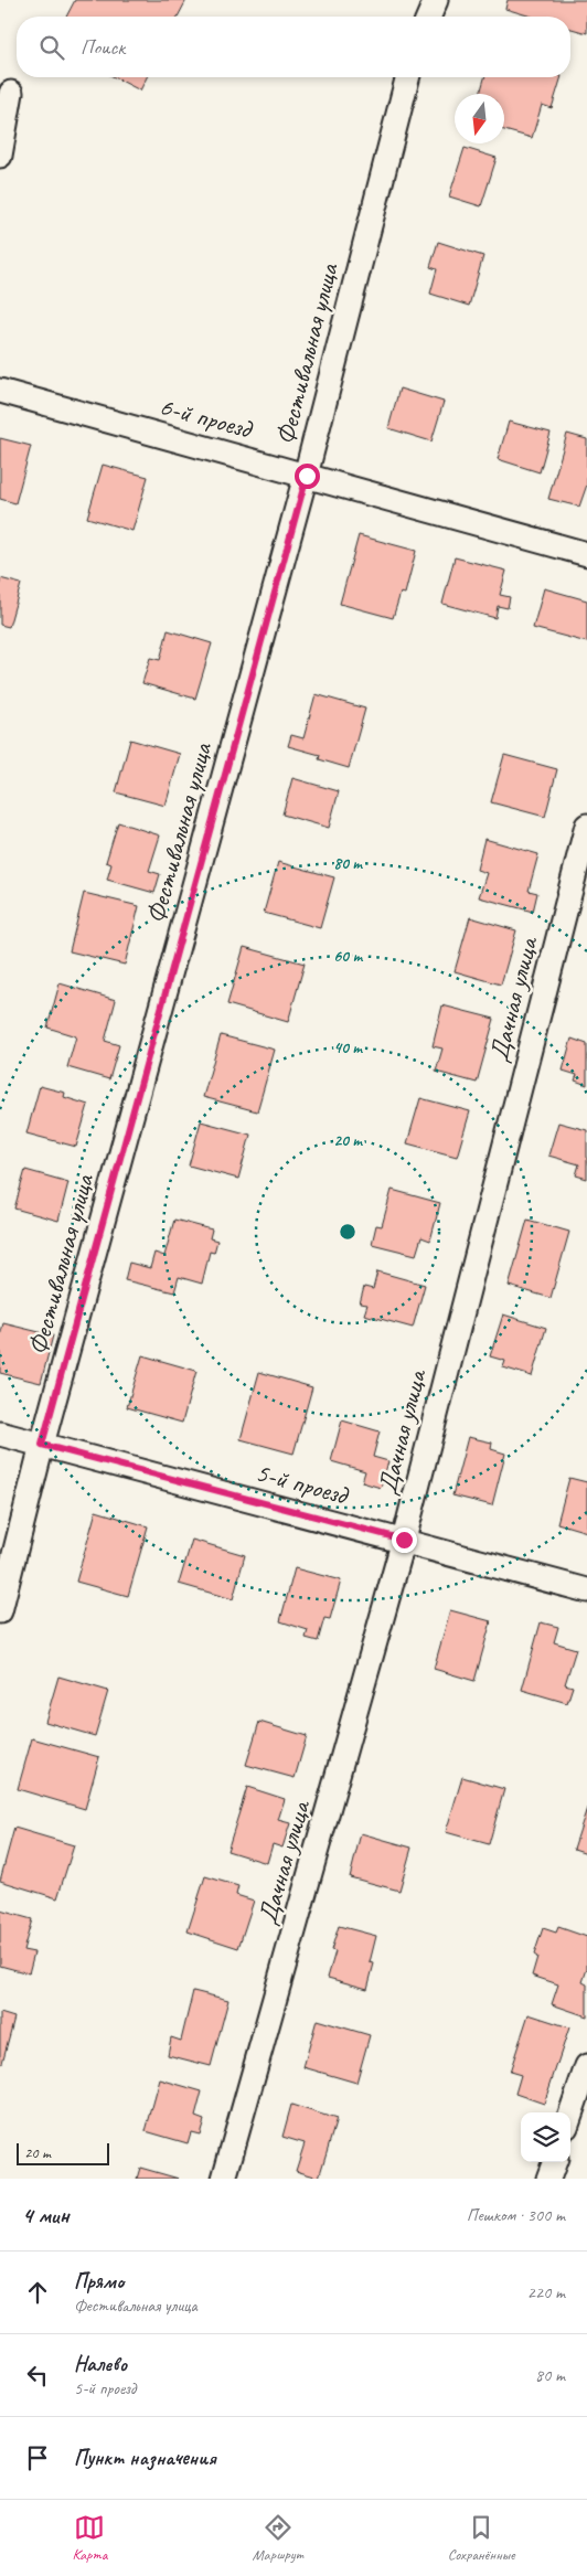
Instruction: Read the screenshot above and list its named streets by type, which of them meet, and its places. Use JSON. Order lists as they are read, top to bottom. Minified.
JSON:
{"streets":{"street":["Фестивальная улица","6-й проезд","Дачная улица","5-й проезд"]},"crossings":[["Фестивальная улица","6-й проезд"],["Фестивальная улица","5-й проезд"],["Дачная улица","5-й проезд"]],"scale_bar":"20 m","north":"bottom","page":{"search":"Поиск","scale":"20 m","heading":["4 мин","Пешком · 300 m"],"list":[["Прямо","Фестивальная улица","220 m"],["Налево","5-й проезд","80 m"],"Пункт назначения"],"nav":["Карта","Маршрут","Сохранённые"]},"rings":["80 m","60 m","40 m","20 m"]}
